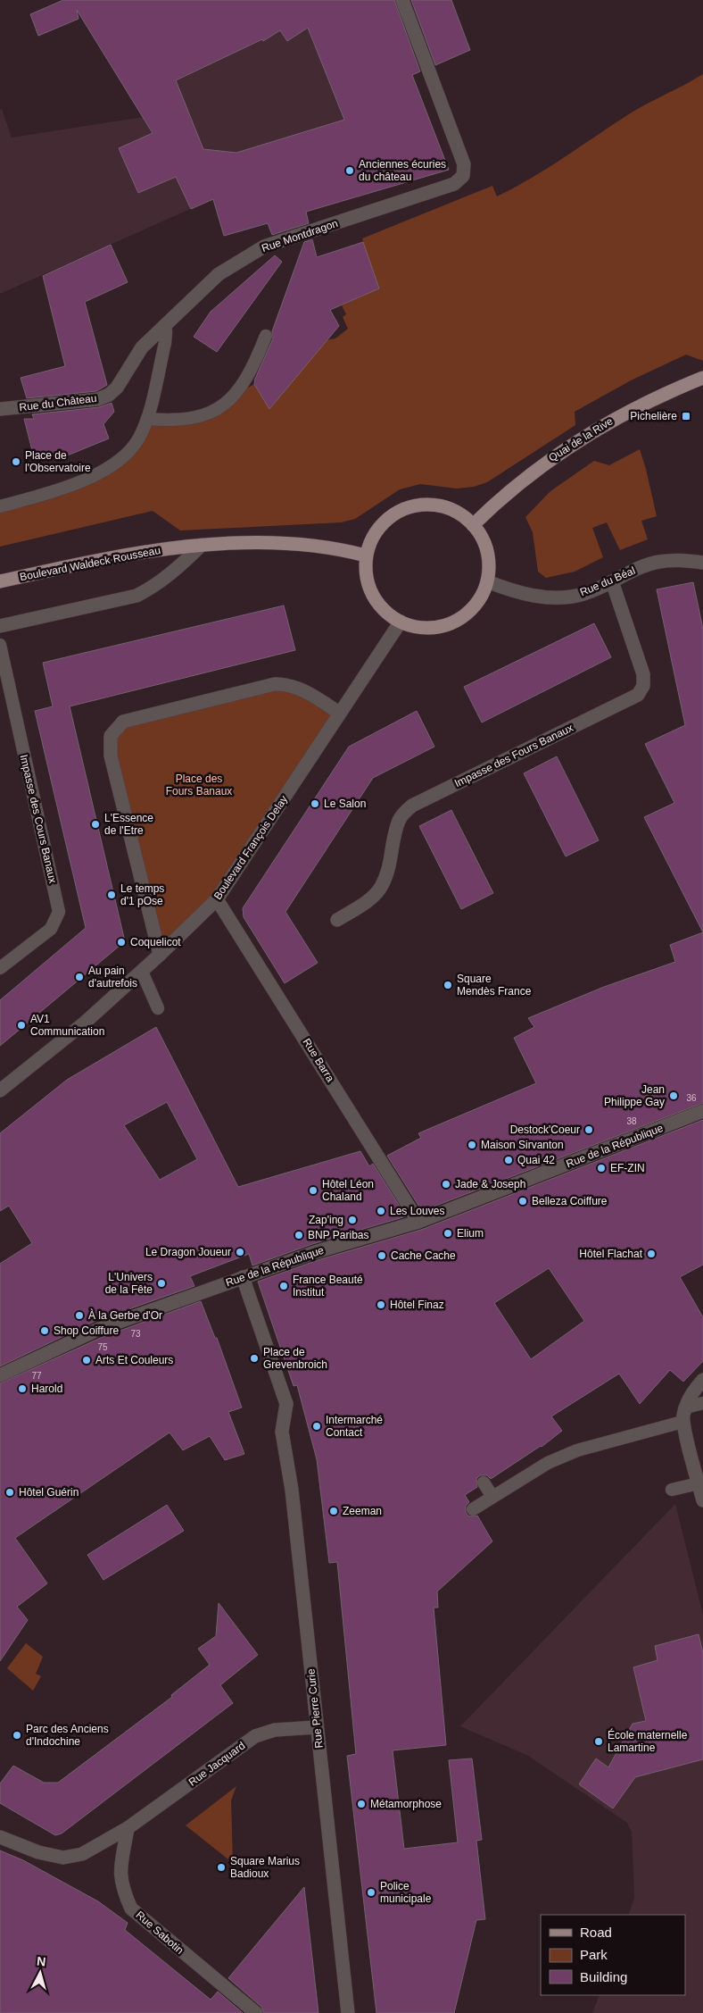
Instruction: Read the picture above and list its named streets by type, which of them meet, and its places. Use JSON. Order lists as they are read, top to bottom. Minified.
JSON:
{"streets":{"main road":["Quai de la Rive","Boulevard Waldeck Rousseau"],"street":["Rue Montdragon","Rue du Château","Rue du Béal","Impasse des Fours Banaux","Boulevard François Delay","Rue Barra","Rue de la République","Rue Pierre Curie","Rue Jacquard","Rue Sabotin"],"lane":["Impasse des Cours Banaux"]},"crossings":[["Rue Montdragon","Rue du Château"],["Quai de la Rive","Boulevard Waldeck Rousseau"],["Quai de la Rive","Rue du Béal"],["Quai de la Rive","Boulevard François Delay"],["Boulevard Waldeck Rousseau","Rue du Béal"],["Boulevard Waldeck Rousseau","Boulevard François Delay"],["Rue du Béal","Impasse des Fours Banaux"],["Rue du Béal","Boulevard François Delay"],["Boulevard François Delay","Rue Barra"],["Rue Barra","Rue de la République"],["Rue de la République","Rue Pierre Curie"],["Rue Pierre Curie","Rue Jacquard"],["Rue Jacquard","Rue Sabotin"]],"parks":["Place des Fours Banaux"],"places":{"other":["Anciennes écuries du château","Place de l'Observatoire","Le Salon","L'Essence de l'Etre","Le temps d'1 pOse","Coquelicot","Au pain d'autrefois","Square Mendès France","AV1 Communication","Jean Philippe Gay","Destock'Coeur","Maison Sirvanton","Quai 42","EF-ZIN","Jade & Joseph","Hôtel Léon Chaland","Belleza Coiffure","Les Louves","Zap'ing","Elium","BNP Paribas","Le Dragon Joueur","Hôtel Flachat","Cache Cache","L'Univers de la Fête","France Beauté Institut","Hôtel Finaz","À la Gerbe d'Or","Shop Coiffure","Place de Grevenbroich","Arts Et Couleurs","Harold","Intermarché Contact","Hôtel Guérin","Zeeman","Parc des Anciens d'Indochine","École maternelle Lamartine","Métamorphose","Square Marius Badioux","Police municipale"],"transit":["Pichelière"]},"house_numbers":["36","38","73","75","77"],"legend":["Road","Park","Building"],"north":"top"}
